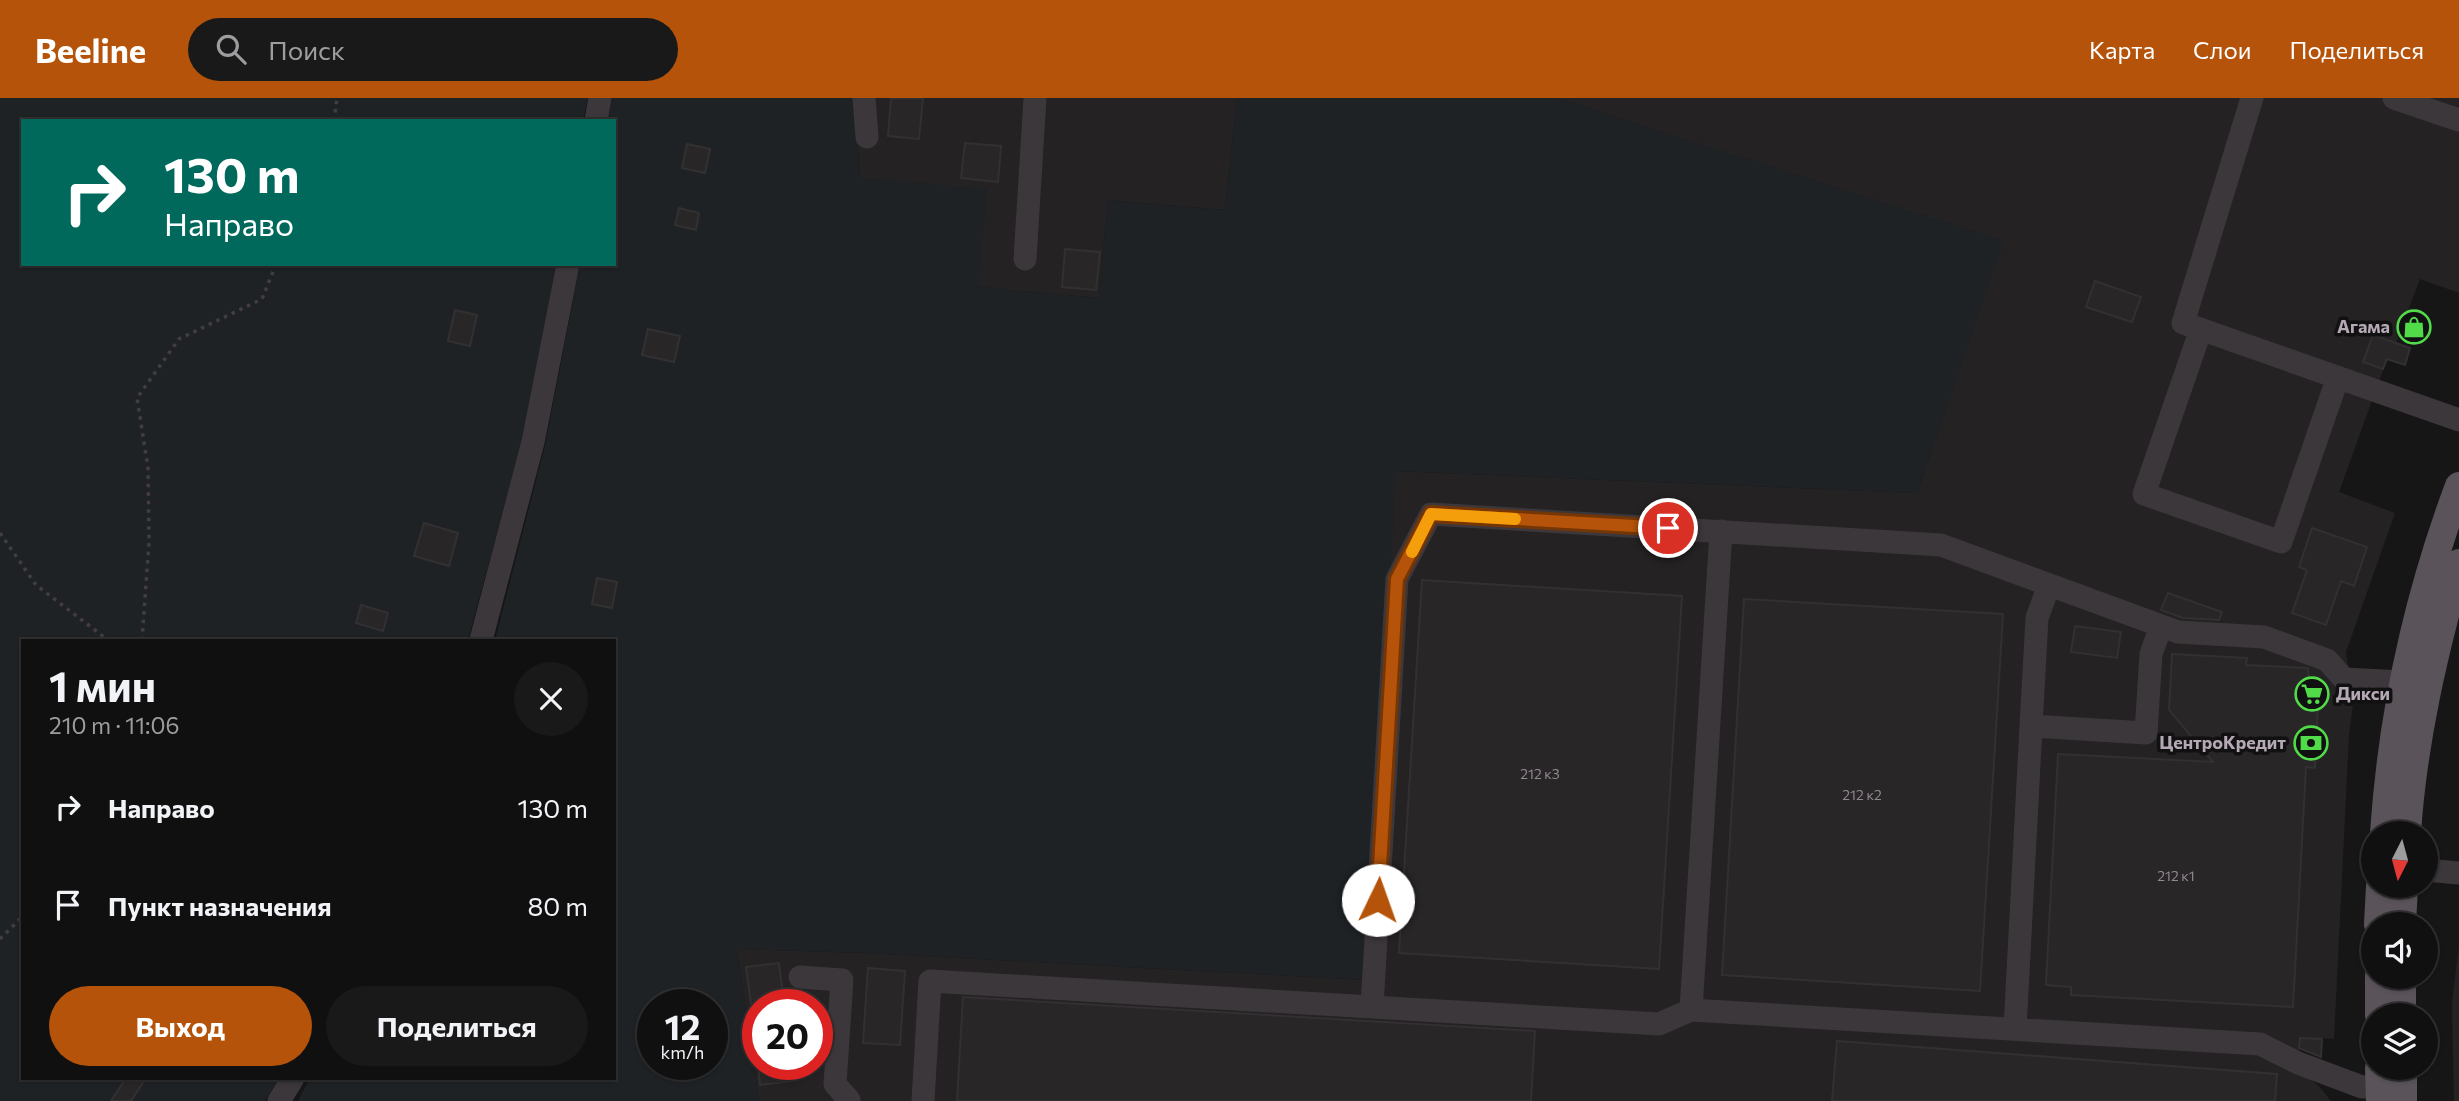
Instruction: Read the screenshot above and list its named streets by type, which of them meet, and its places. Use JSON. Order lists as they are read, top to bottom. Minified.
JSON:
{"places":{"shop":["Агама"],"supermarket":["Дикси"],"bank":["ЦентроКредит"]},"house_numbers":["212 к3","212 к2","212 к1"],"north":"bottom","page":{"header":"Beeline","search":"Поиск","nav":["Карта","Слои","Поделиться"],"turn":["130 m","Направо"],"heading":["1 мин","210 m · 11:06"],"list":[{"name":"Направо","value":"130 m"},{"name":"Пункт назначения","value":"80 m"}],"buttons":["Выход","Поделиться"],"speed":"12 km/h","limit":"20"}}
